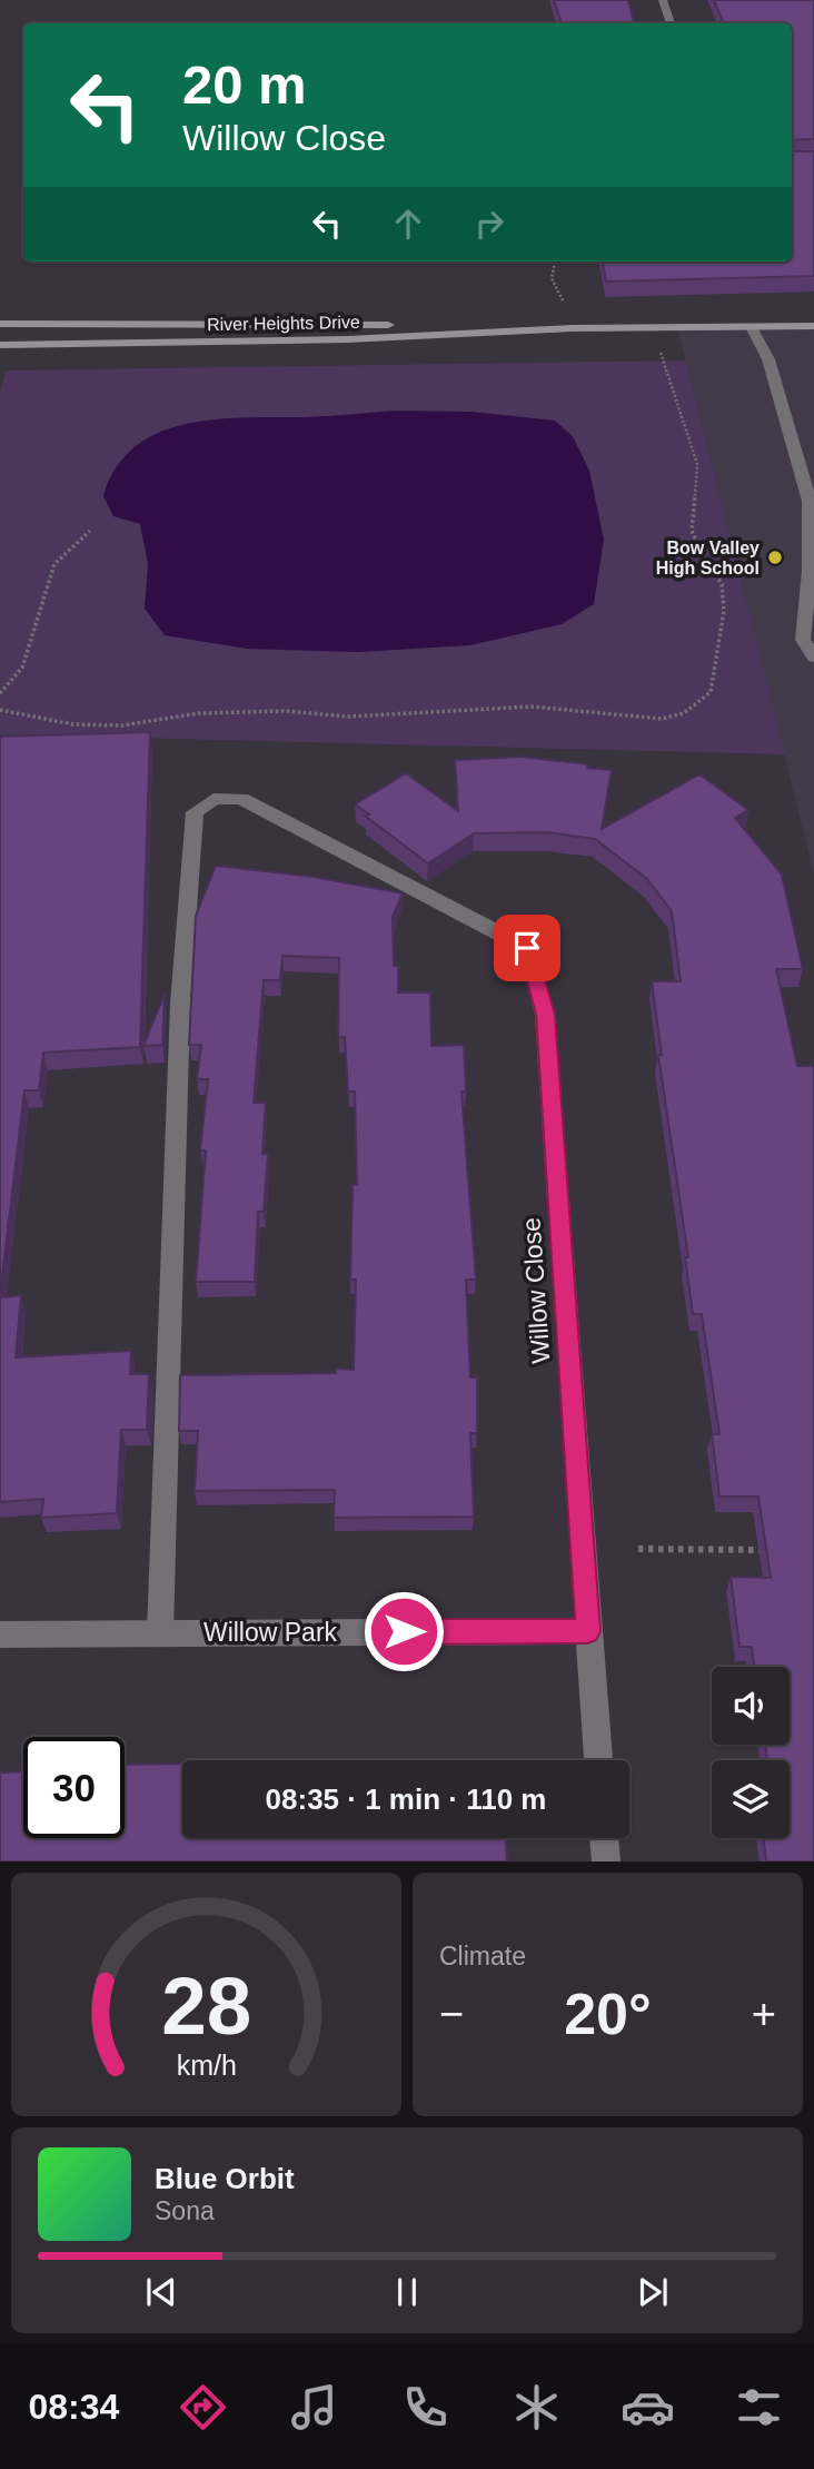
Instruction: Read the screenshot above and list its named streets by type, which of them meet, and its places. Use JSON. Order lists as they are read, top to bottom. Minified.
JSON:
{"streets":{"street":["River Heights Drive","Willow Close","Willow Park"]},"crossings":[["Willow Close","Willow Park"]],"places":["Bow Valley High School"],"page":{"turn":["20 m","Willow Close"],"limit":"30","trip":"08:35 · 1 min · 110 m","tile":"Climate","heat":["−","20°","+"],"song":["Blue Orbit","Sona"],"tabs":"08:34","gauge":["28","km/h"]}}
